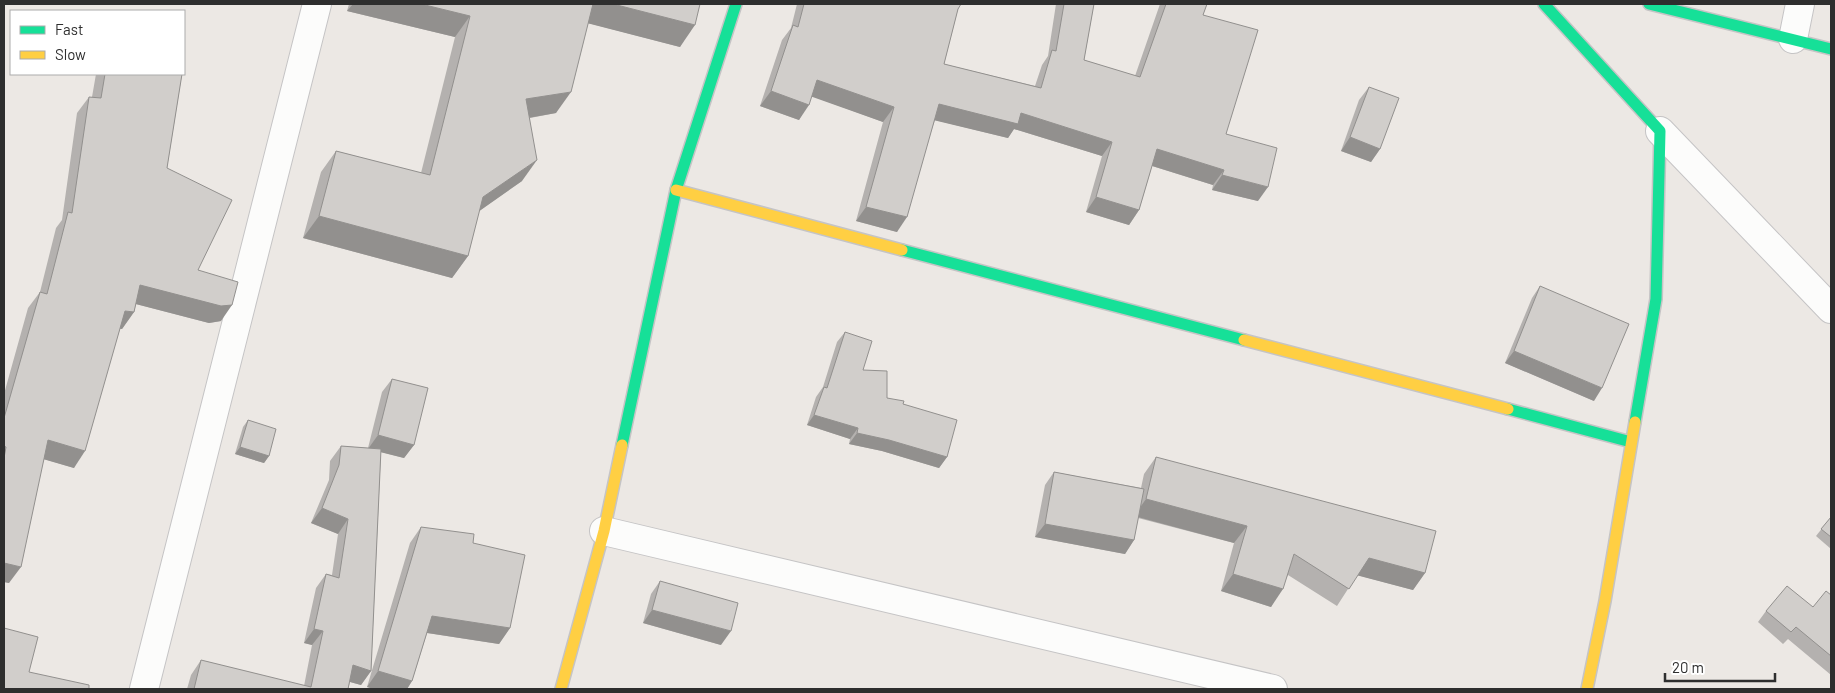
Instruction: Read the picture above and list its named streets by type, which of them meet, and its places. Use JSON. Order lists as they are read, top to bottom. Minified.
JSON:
{"legend":["Fast","Slow"],"scale_bar":"20 m"}
